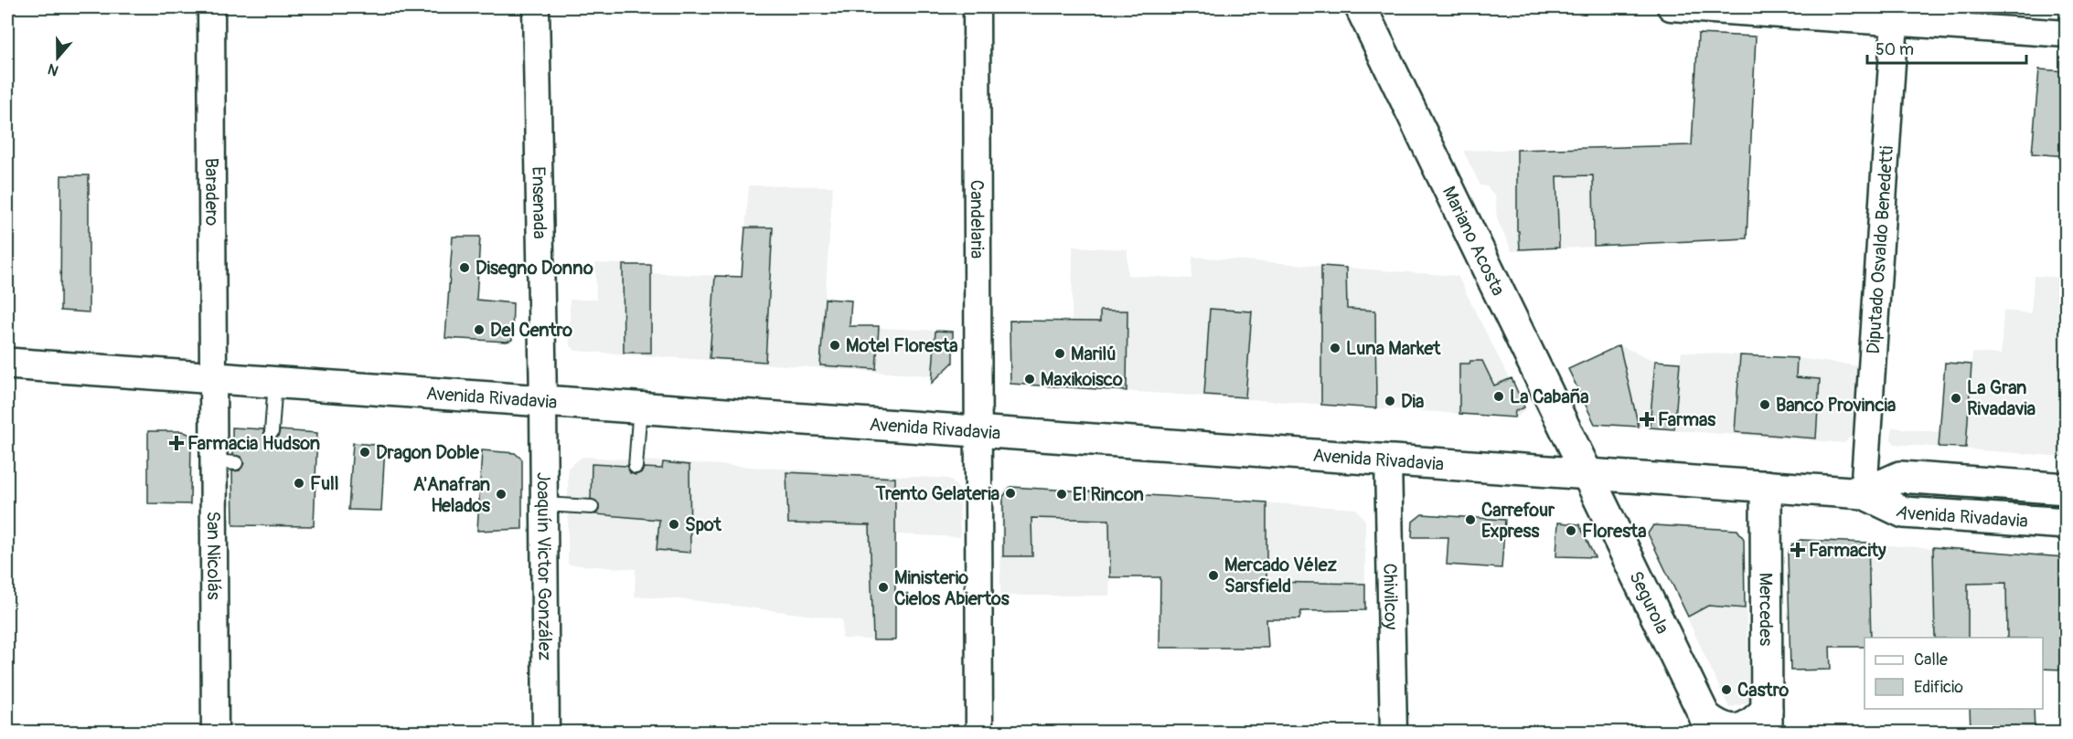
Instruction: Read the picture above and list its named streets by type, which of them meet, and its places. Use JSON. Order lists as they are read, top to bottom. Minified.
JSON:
{"streets":{"main road":["Mariano Acosta","Avenida Rivadavia","Segurola","Mercedes"],"street":["Baradero","Ensenada","Candelaria","Diputado Osvaldo Benedetti","San Nicolás","Joaquín Victor González","Chivilcoy"]},"crossings":[["Baradero","Avenida Rivadavia"],["Baradero","San Nicolás"],["Ensenada","Avenida Rivadavia"],["Ensenada","Joaquín Victor González"],["Candelaria","Avenida Rivadavia"],["Mariano Acosta","Avenida Rivadavia"],["Mariano Acosta","Segurola"],["Diputado Osvaldo Benedetti","Avenida Rivadavia"],["Avenida Rivadavia","San Nicolás"],["Avenida Rivadavia","Joaquín Victor González"],["Avenida Rivadavia","Chivilcoy"],["Avenida Rivadavia","Segurola"],["Avenida Rivadavia","Mercedes"]],"places":{"other":["Disegno Donno","Del Centro","Motel Floresta","Luna Market","Marilú","Maxikoisco","La Cabaña","La Gran Rivadavia","Dia","Banco Provincia","Dragon Doble","Full","Trento Gelateria","A'Anafran Helados","El Rincon","Carrefour Express","Spot","Floresta","Mercado Vélez Sarsfield","Ministerio Cielos Abiertos","Castro"],"health":["Farmas","Farmacia Hudson","Farmacity"]},"legend":["Calle","Edificio"],"scale_bar":"50 m","north":"bottom"}
